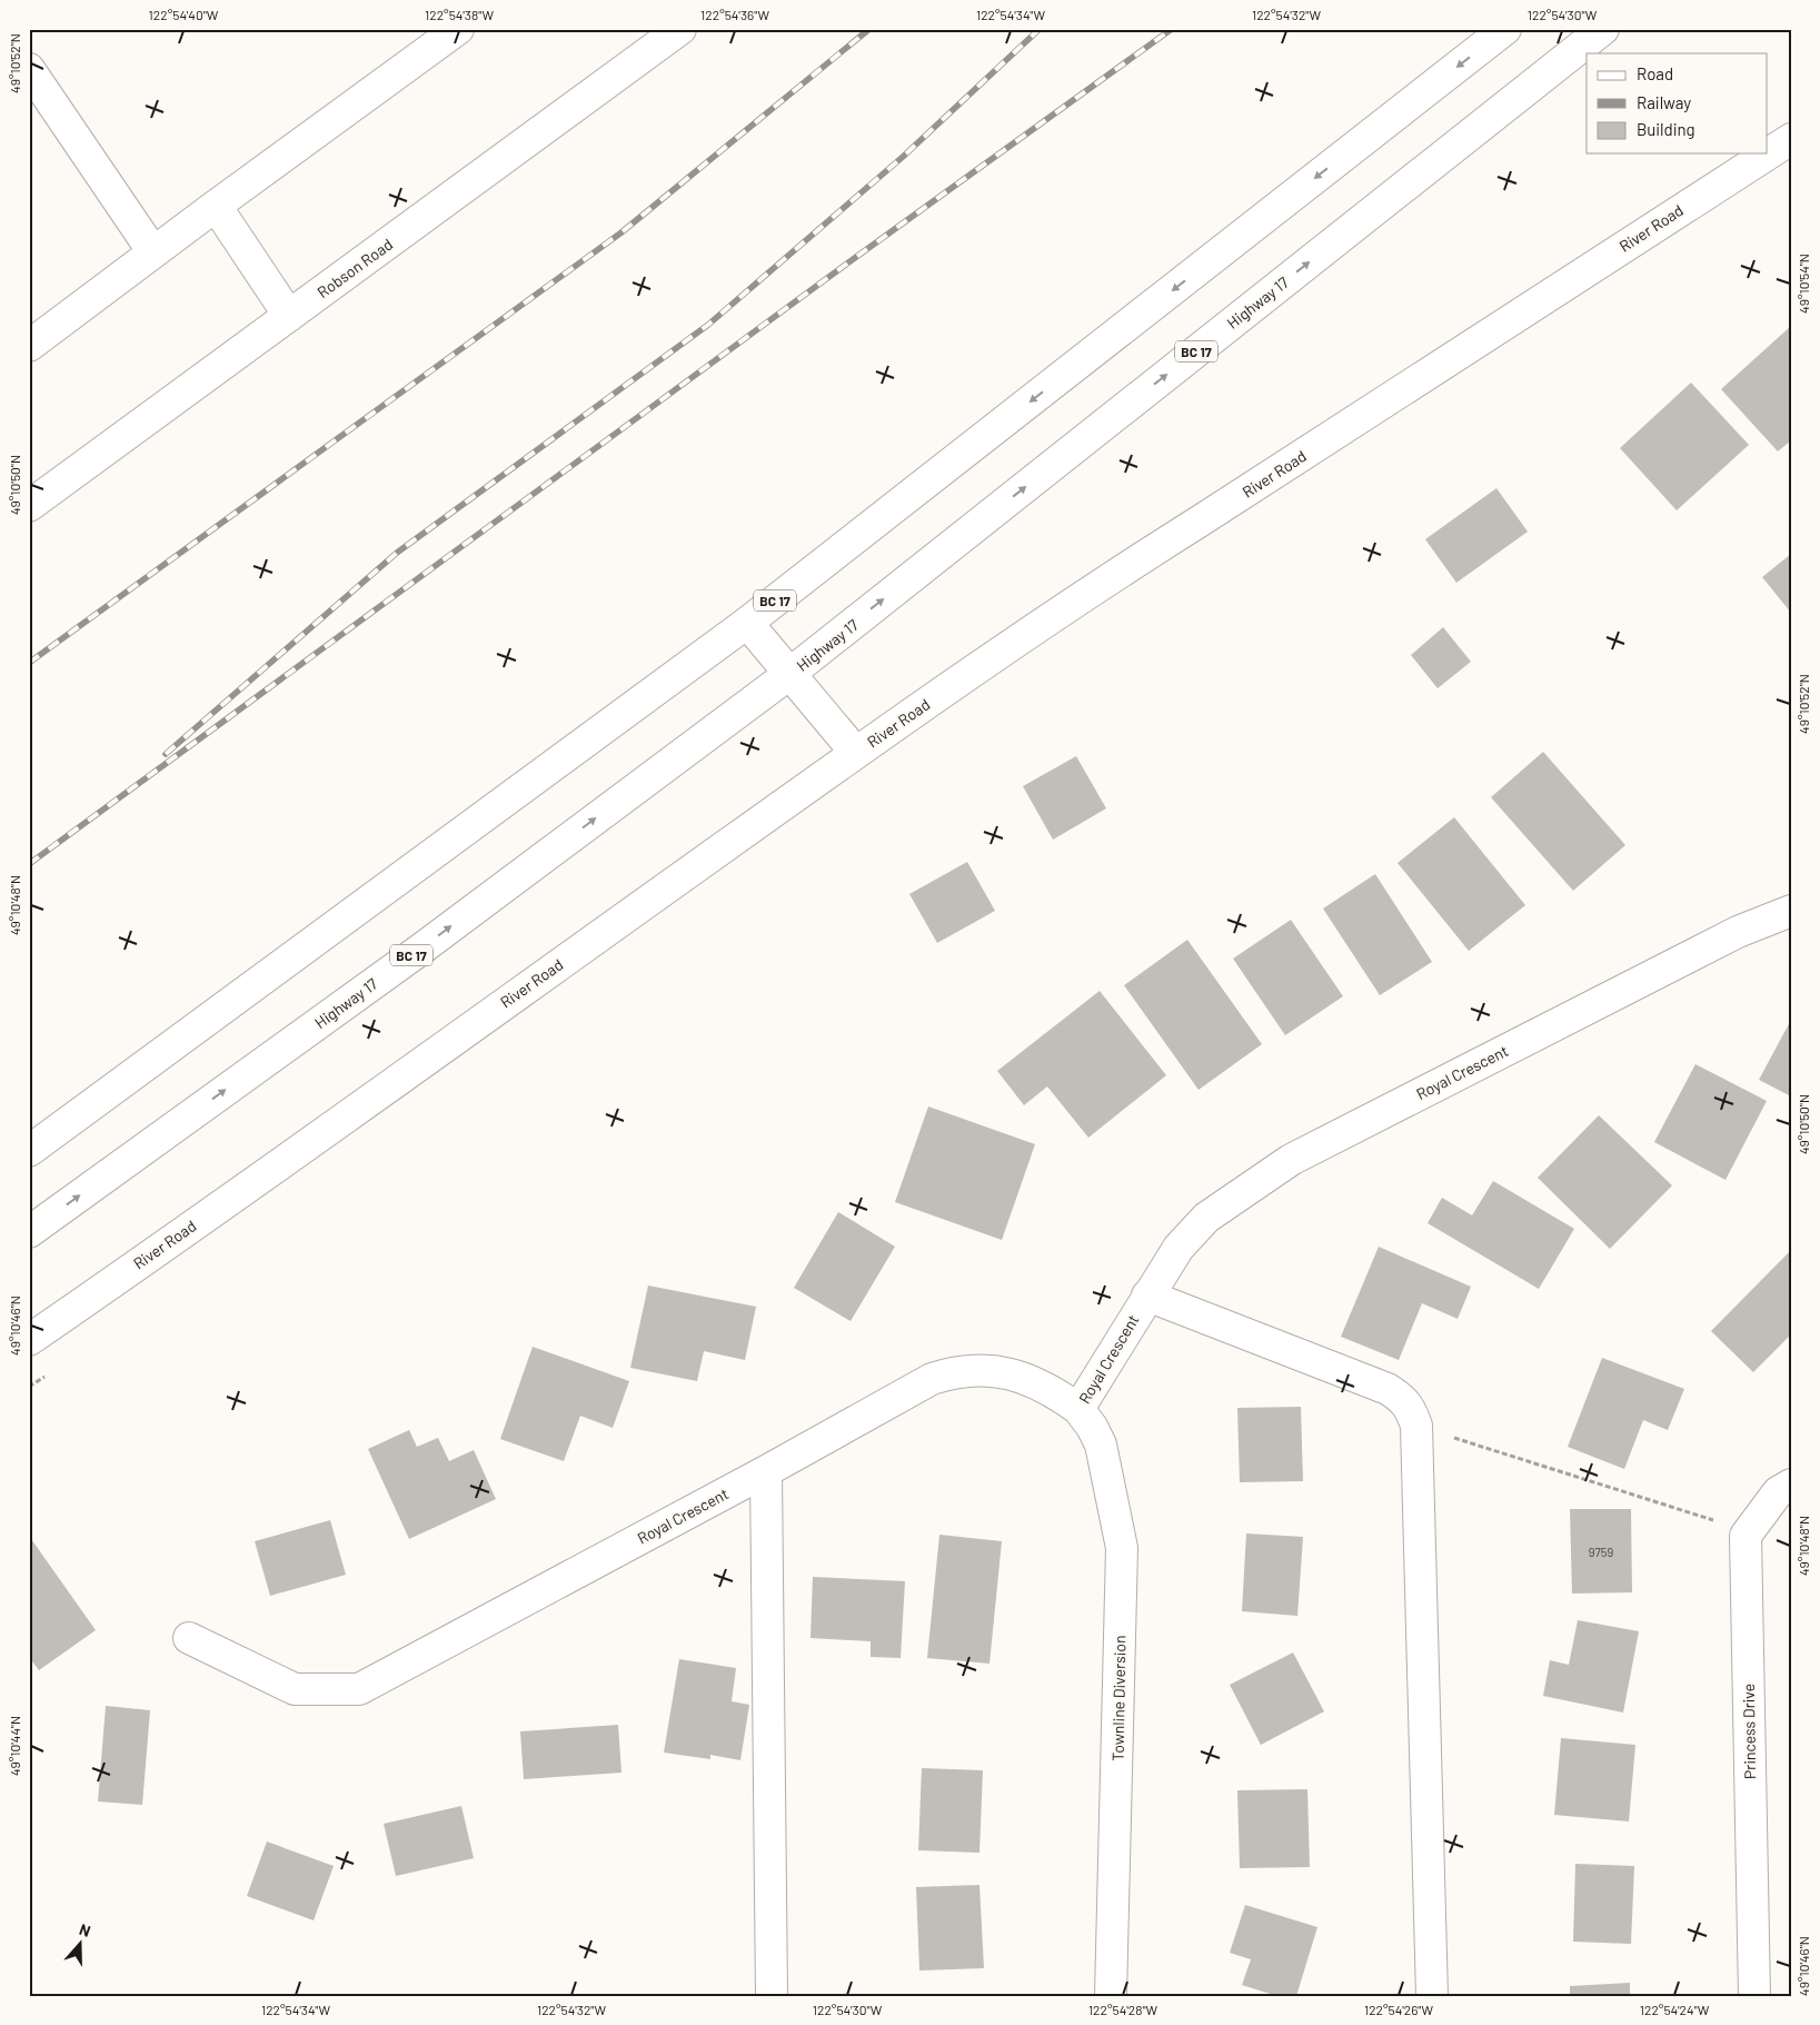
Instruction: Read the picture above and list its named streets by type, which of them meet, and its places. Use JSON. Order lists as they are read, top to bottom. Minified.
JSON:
{"streets":{"main road":["River Road","Robson Road","Highway 17","BC 17","Royal Crescent","Townline Diversion","Princess Drive"]},"crossings":[["Royal Crescent","Townline Diversion"]],"house_numbers":["9759"],"legend":["Road","Railway","Building"],"north":"top","coordinates":["122°54'40\"W","122°54'38\"W","122°54'36\"W","122°54'34\"W","122°54'32\"W","122°54'30\"W","49°10'52\"N","49°10'54\"N","49°10'50\"N","49°10'48\"N","49°10'46\"N","49°10'44\"N","122°54'28\"W","122°54'26\"W","122°54'24\"W"]}
